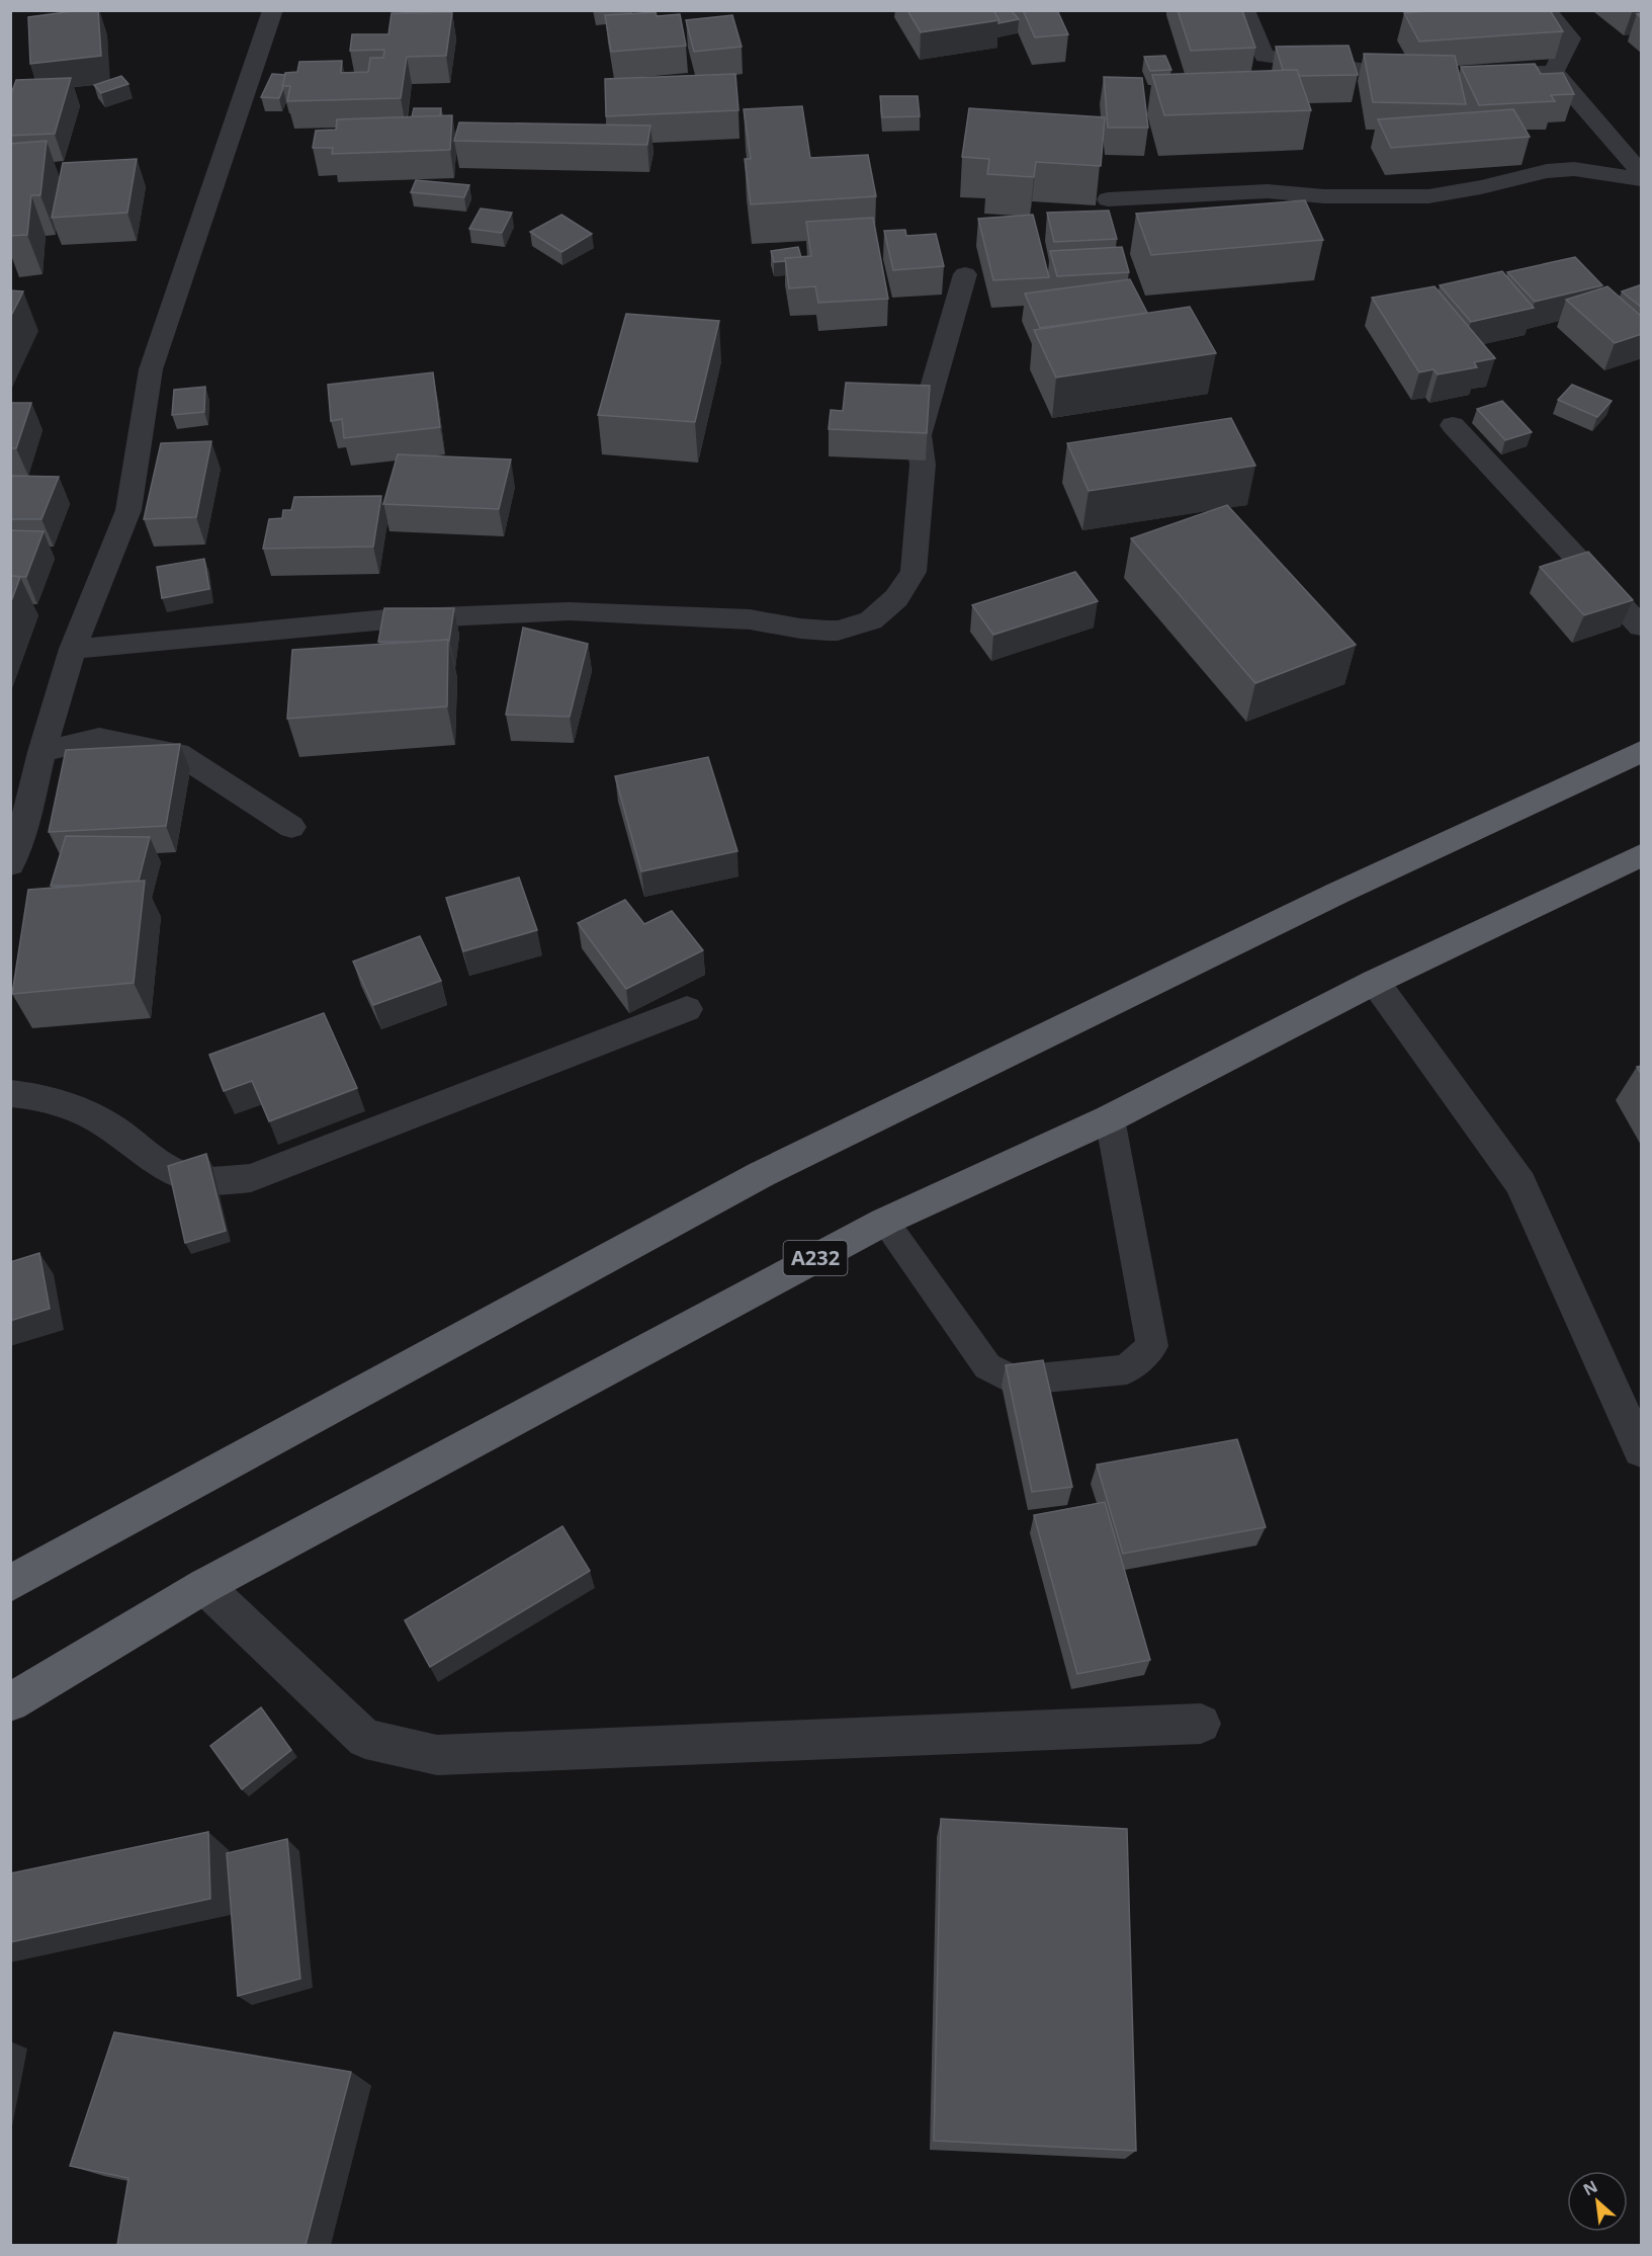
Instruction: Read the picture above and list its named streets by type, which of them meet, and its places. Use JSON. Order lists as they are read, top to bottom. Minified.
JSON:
{"streets":{"highway":["A232"]},"north":"top left"}
